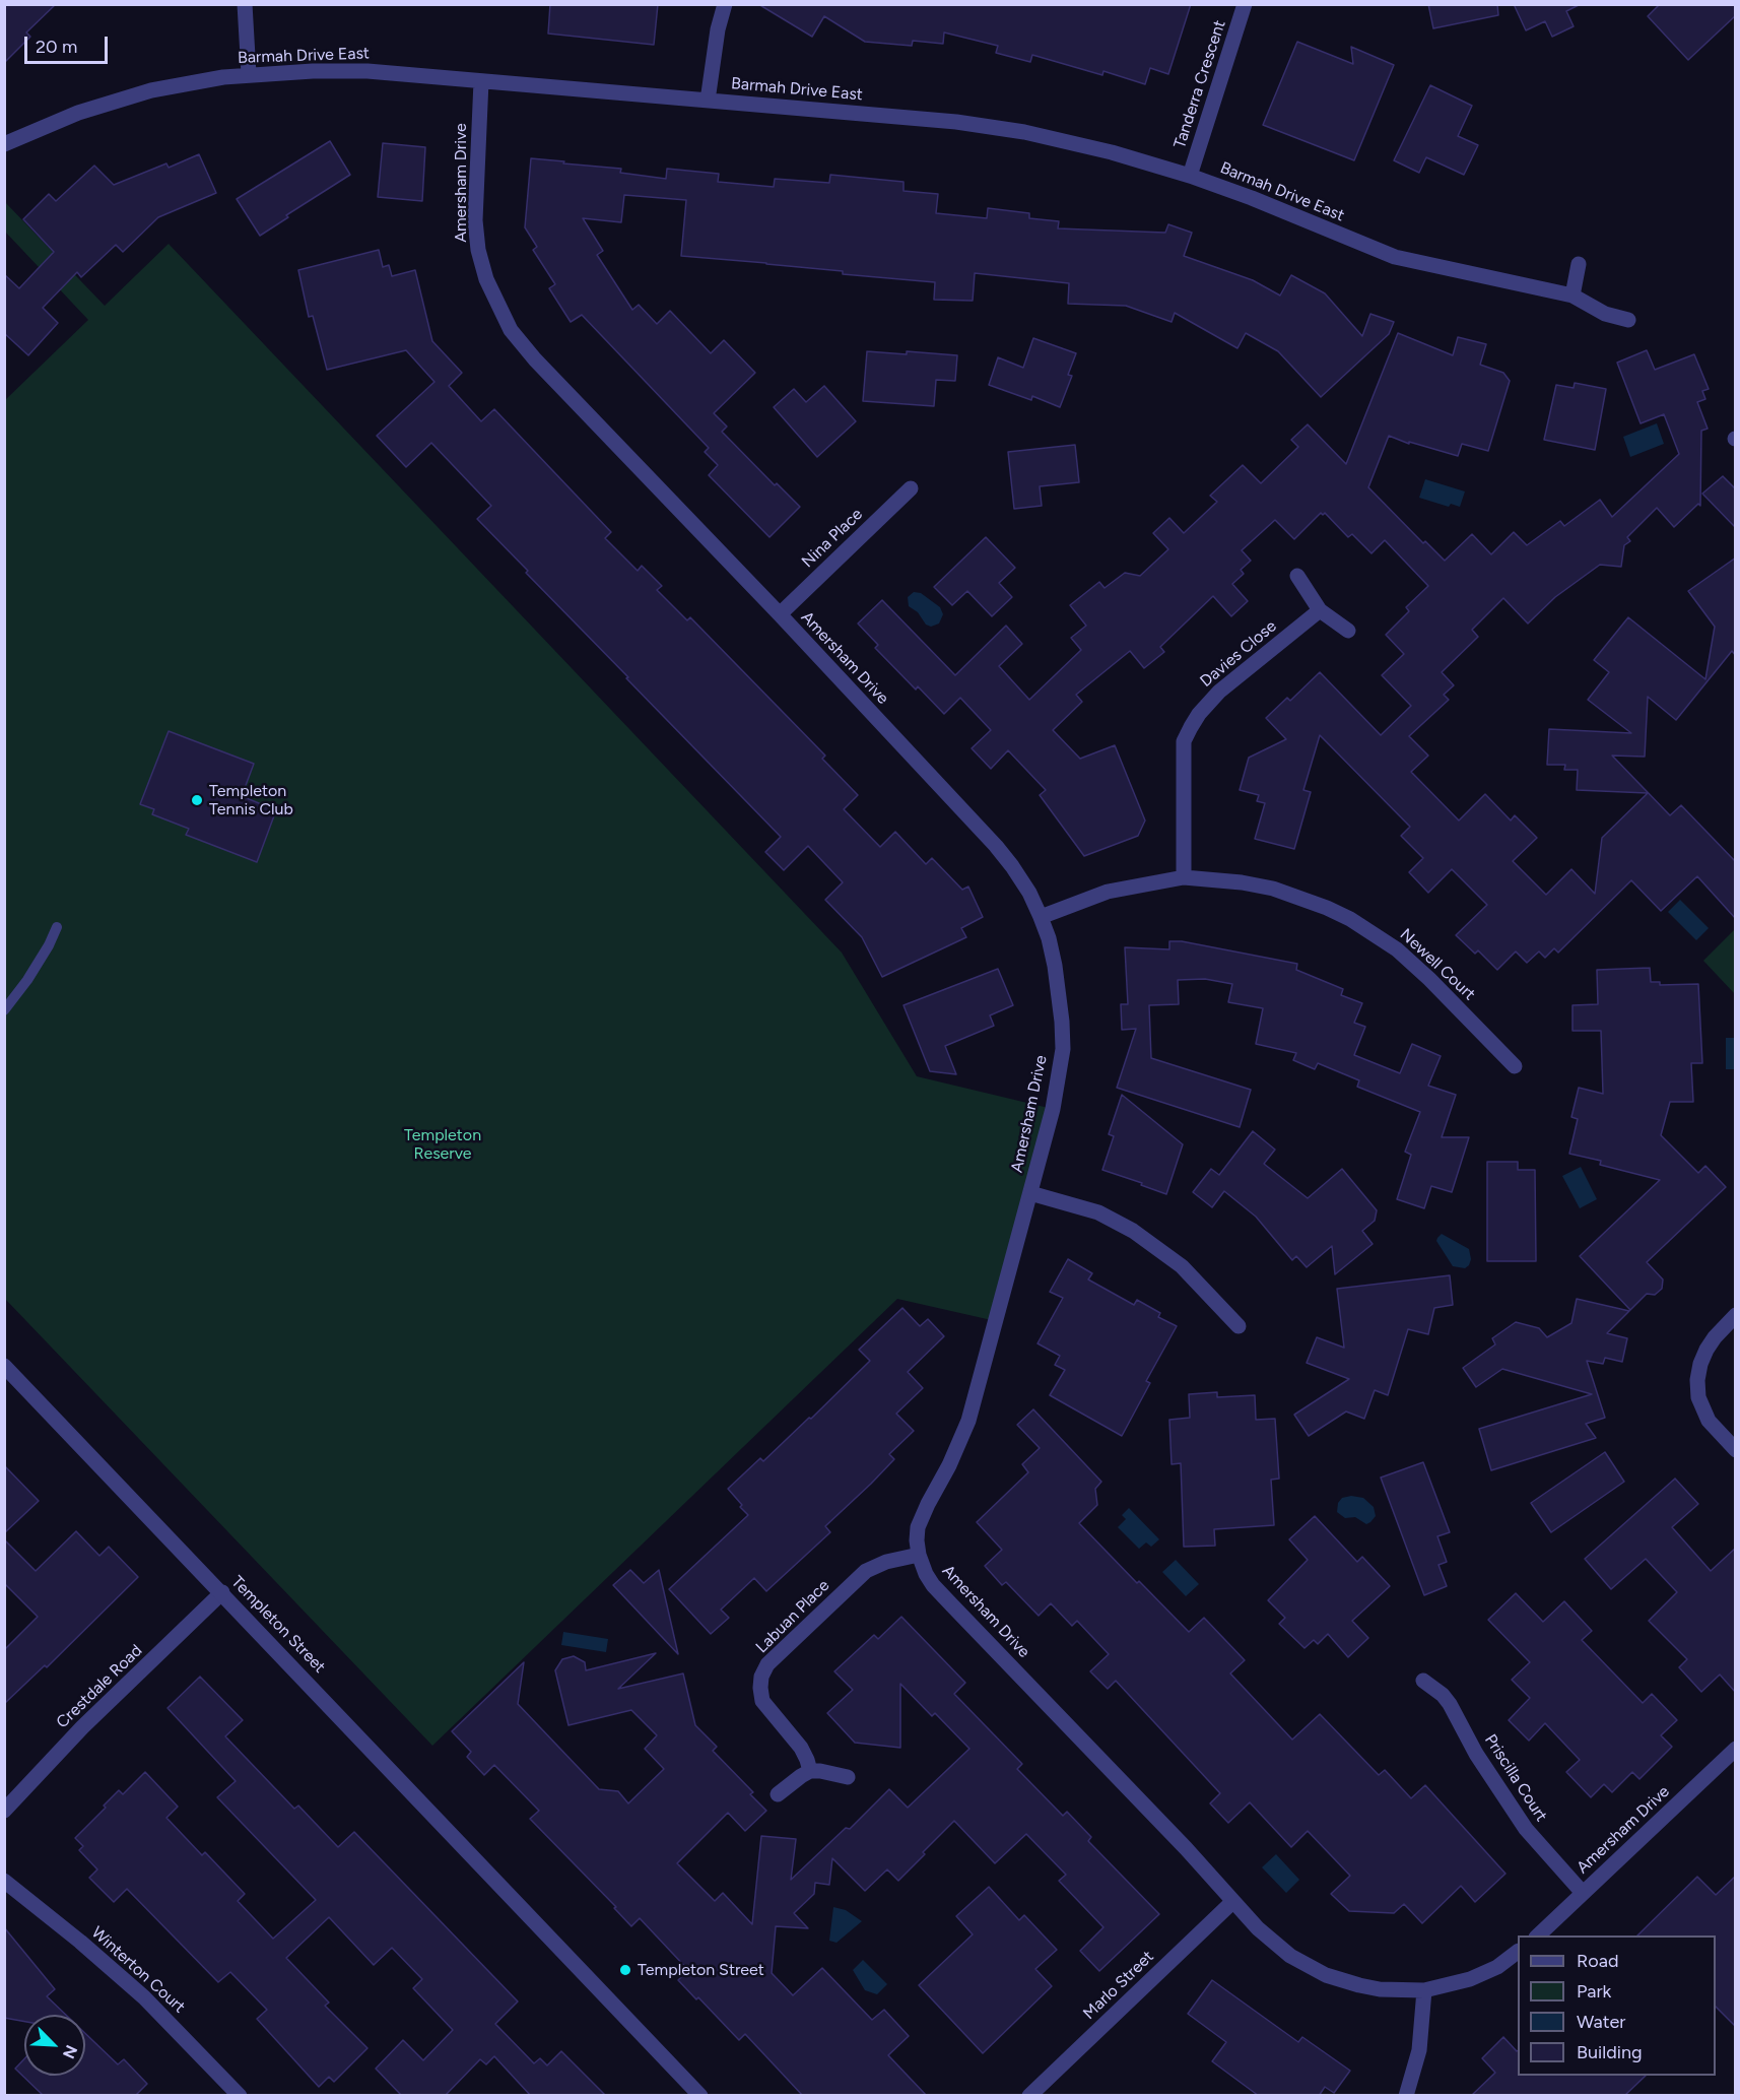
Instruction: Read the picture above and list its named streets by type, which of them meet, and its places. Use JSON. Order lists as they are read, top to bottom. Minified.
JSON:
{"streets":{"street":["Barmah Drive East","Tanderra Crescent","Amersham Drive","Nina Place","Davies Close","Newell Court","Labuan Place","Templeton Street","Crestdale Road","Priscilla Court","Winterton Court","Marlo Street"]},"crossings":[["Barmah Drive East","Tanderra Crescent"],["Barmah Drive East","Amersham Drive"],["Amersham Drive","Nina Place"],["Amersham Drive","Newell Court"],["Amersham Drive","Labuan Place"],["Amersham Drive","Priscilla Court"],["Amersham Drive","Marlo Street"],["Davies Close","Newell Court"],["Templeton Street","Crestdale Road"]],"parks":["Templeton Reserve"],"places":["Templeton Tennis Club","Templeton Street"],"legend":["Road","Park","Water","Building"],"scale_bar":"20 m","north":"bottom right"}
